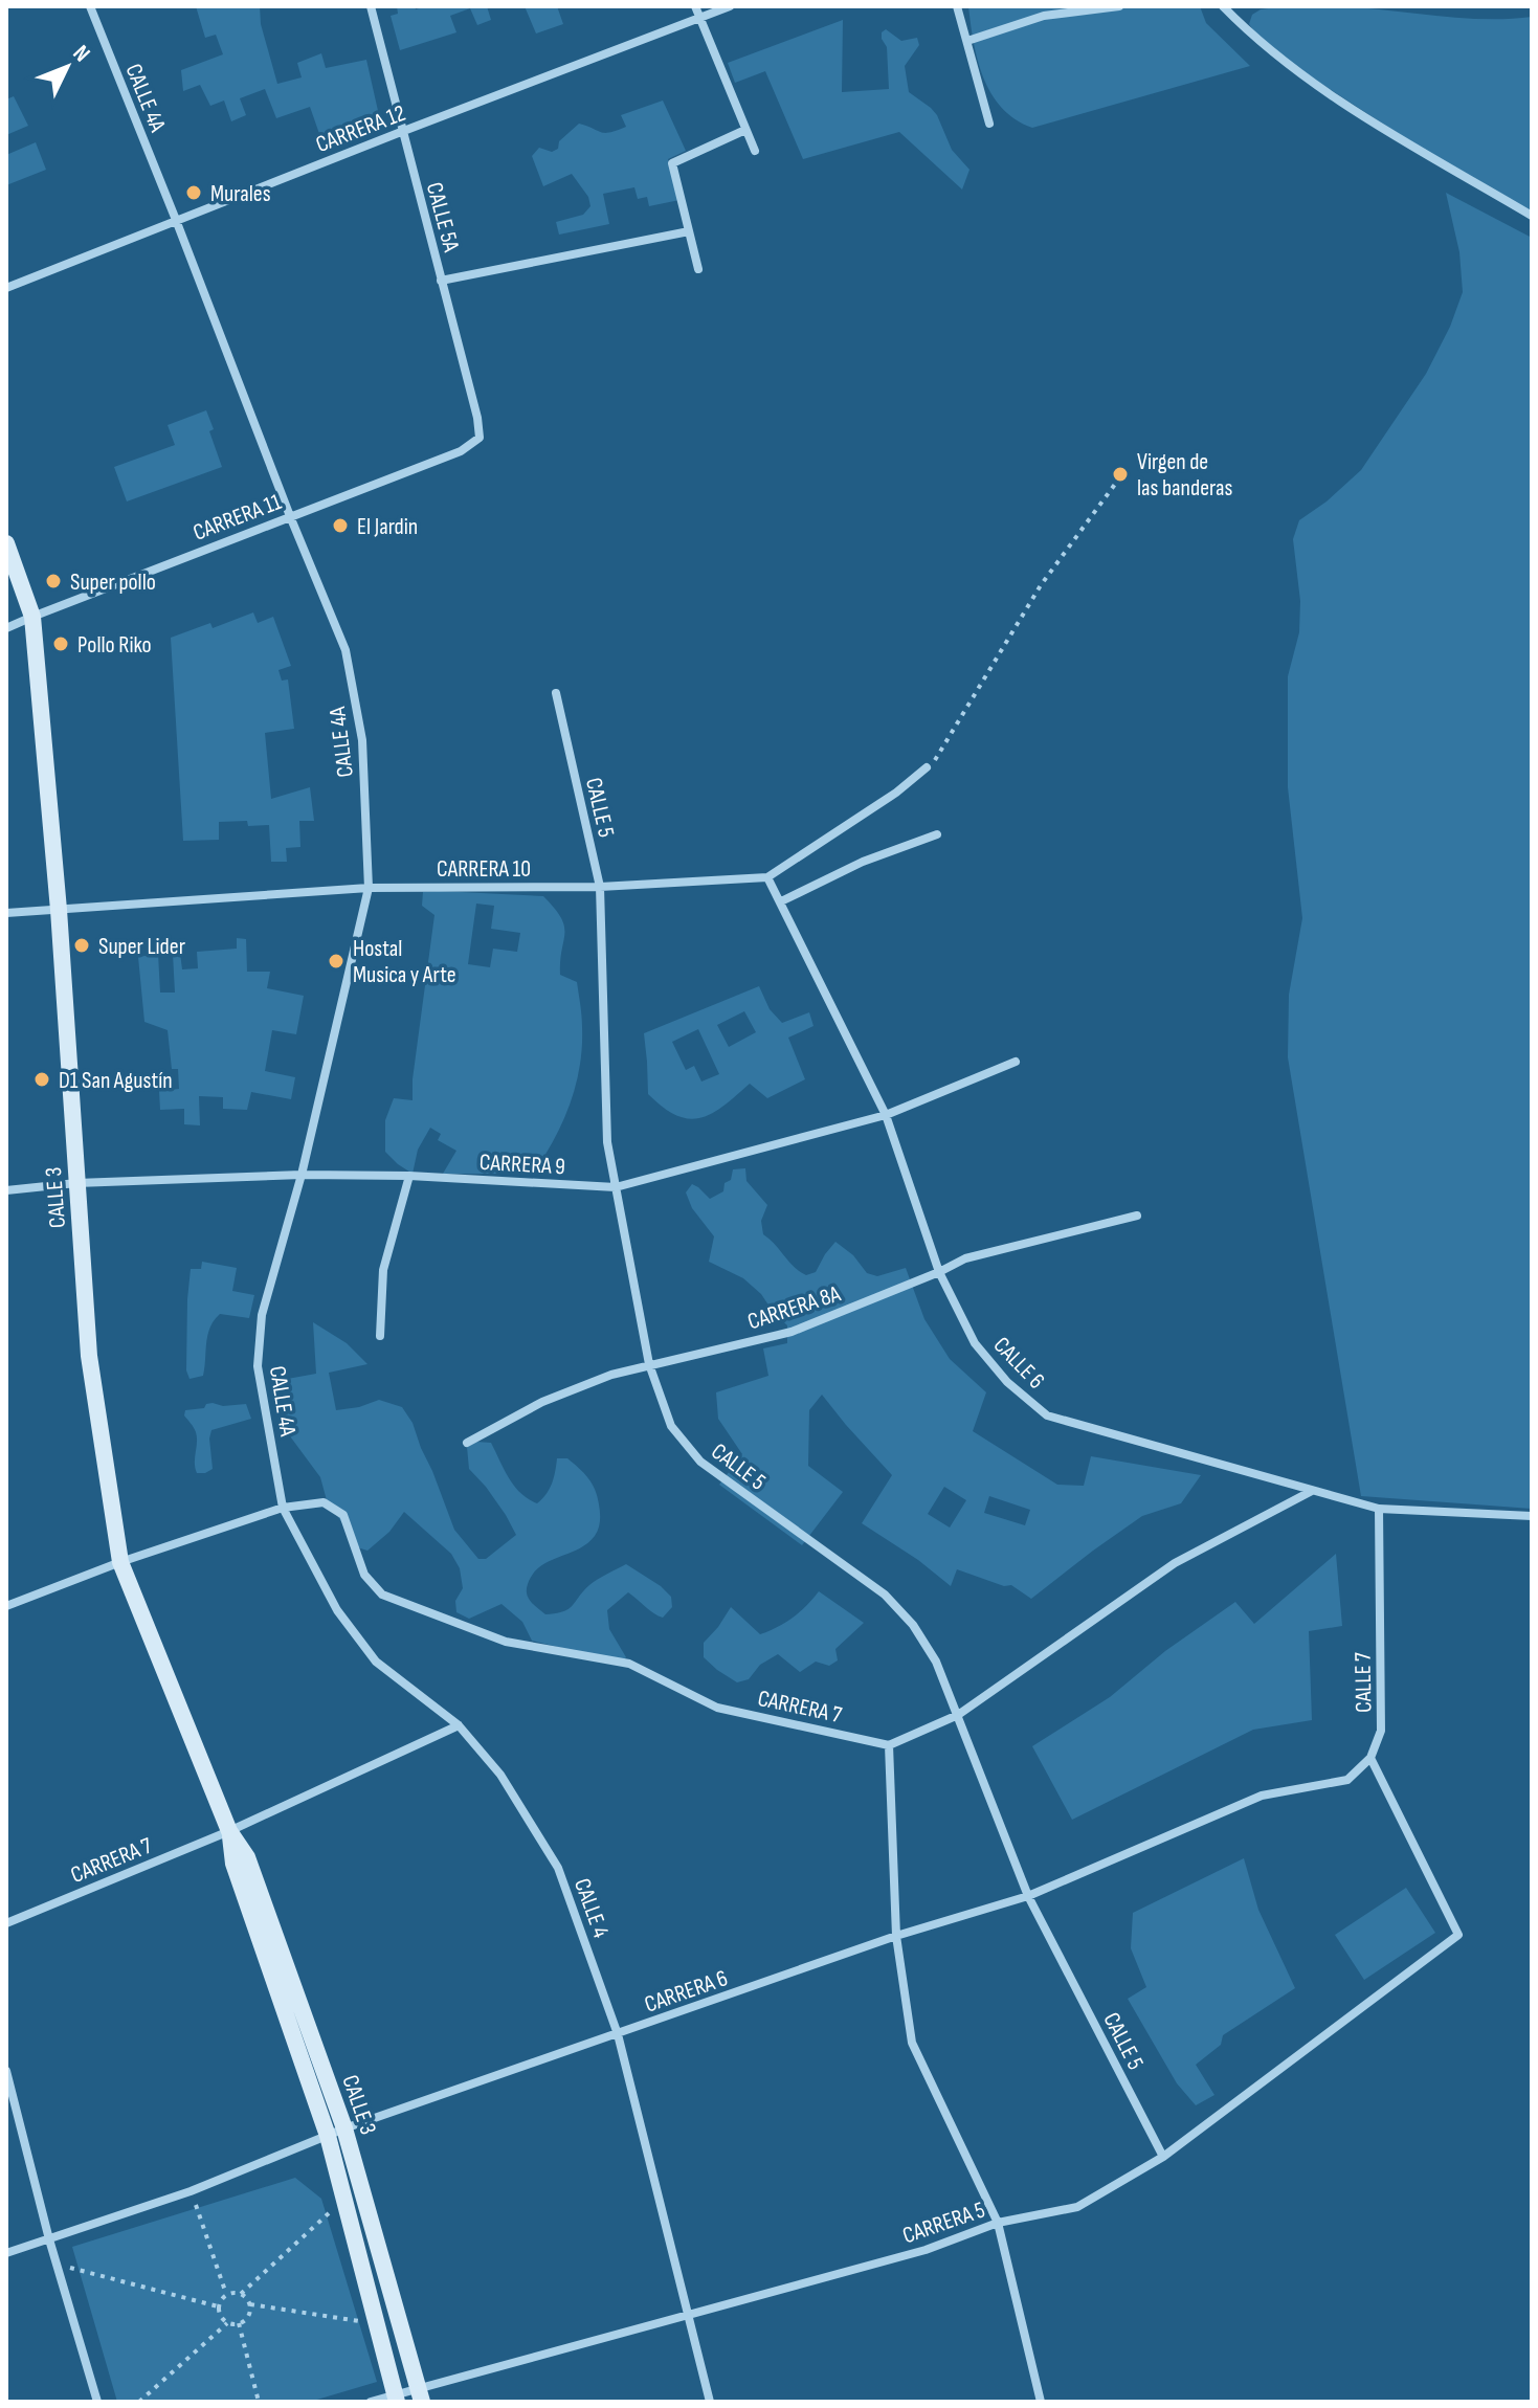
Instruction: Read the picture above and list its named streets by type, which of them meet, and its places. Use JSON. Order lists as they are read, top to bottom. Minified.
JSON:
{"streets":{"main road":["CALLE 3"],"street":["CALLE 4A","CARRERA 12","CALLE 5A","CARRERA 11","CALLE 5","CARRERA 10","CARRERA 9","CARRERA 8A","CALLE 6","CALLE 7","CARRERA 7","CALLE 4","CARRERA 6","CARRERA 5"]},"crossings":[["CALLE 4A","CARRERA 12"],["CALLE 4A","CARRERA 11"],["CALLE 4A","CARRERA 10"],["CALLE 4A","CARRERA 9"],["CALLE 4A","CARRERA 7"],["CALLE 4A","CALLE 4"],["CARRERA 12","CALLE 5A"],["CALLE 5A","CARRERA 11"],["CARRERA 11","CALLE 3"],["CALLE 5","CARRERA 10"],["CALLE 5","CARRERA 9"],["CALLE 5","CARRERA 8A"],["CALLE 5","CARRERA 6"],["CALLE 5","CARRERA 5"],["CARRERA 10","CALLE 3"],["CARRERA 10","CALLE 6"],["CARRERA 9","CALLE 3"],["CARRERA 9","CALLE 6"],["CALLE 3","CARRERA 7"],["CALLE 3","CARRERA 6"],["CALLE 3","CARRERA 5"],["CARRERA 8A","CALLE 6"],["CALLE 6","CALLE 7"],["CALLE 7","CARRERA 6"],["CALLE 7","CARRERA 5"],["CARRERA 7","CALLE 4"],["CALLE 4","CARRERA 6"],["CALLE 4","CARRERA 5"],["CARRERA 6","CARRERA 5"]],"places":["Murales","Virgen de las banderas","El Jardin","Super pollo","Pollo Riko","Super Lider","Hostal Musica y Arte","D1 San Agustín"],"north":"top right"}
